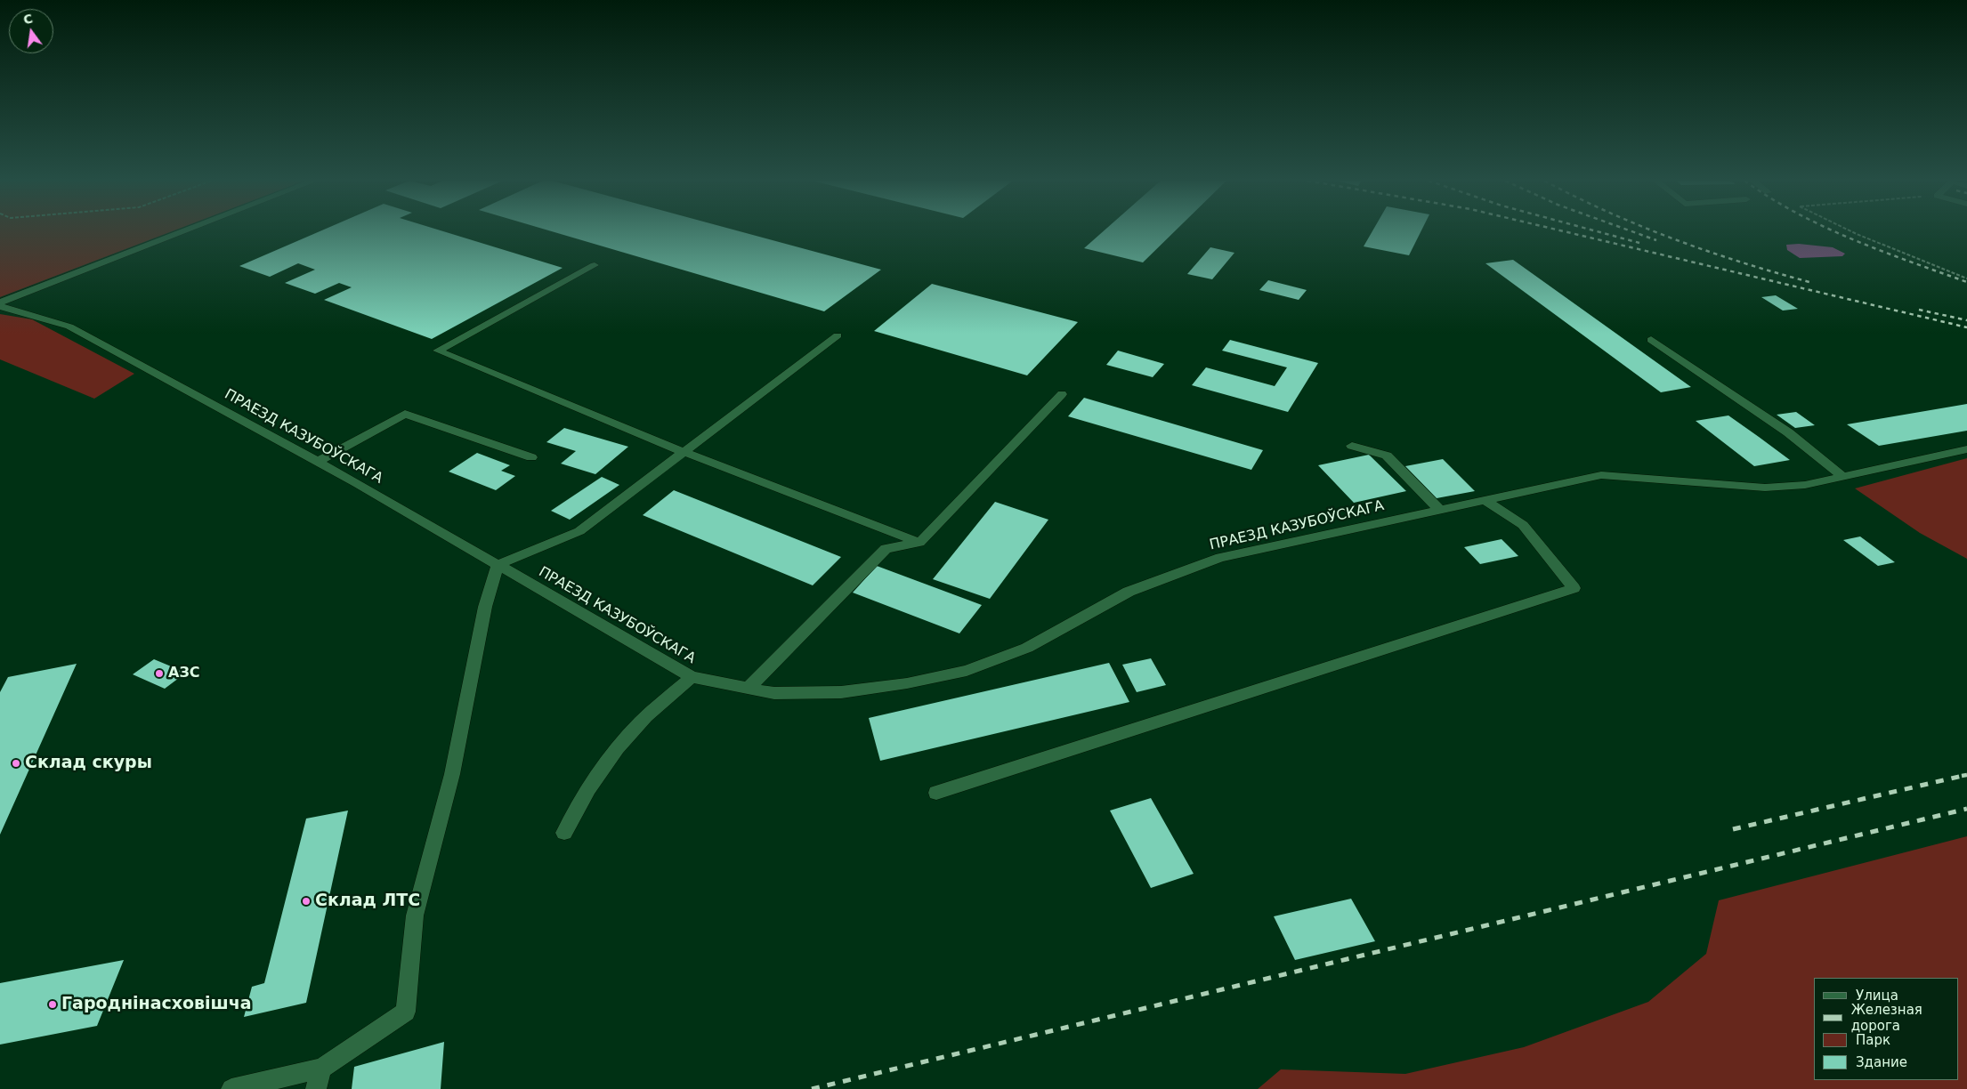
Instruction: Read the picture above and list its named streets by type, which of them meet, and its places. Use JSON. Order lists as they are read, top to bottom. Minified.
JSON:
{"streets":{"street":["ПРАЕЗД КАЗУБОЎСКАГА"]},"places":["АЗС","Склад скуры","Склад ЛТС","Гароднінасховішча"],"legend":["Улица","Железная дорога","Парк","Здание"],"north":"top"}
